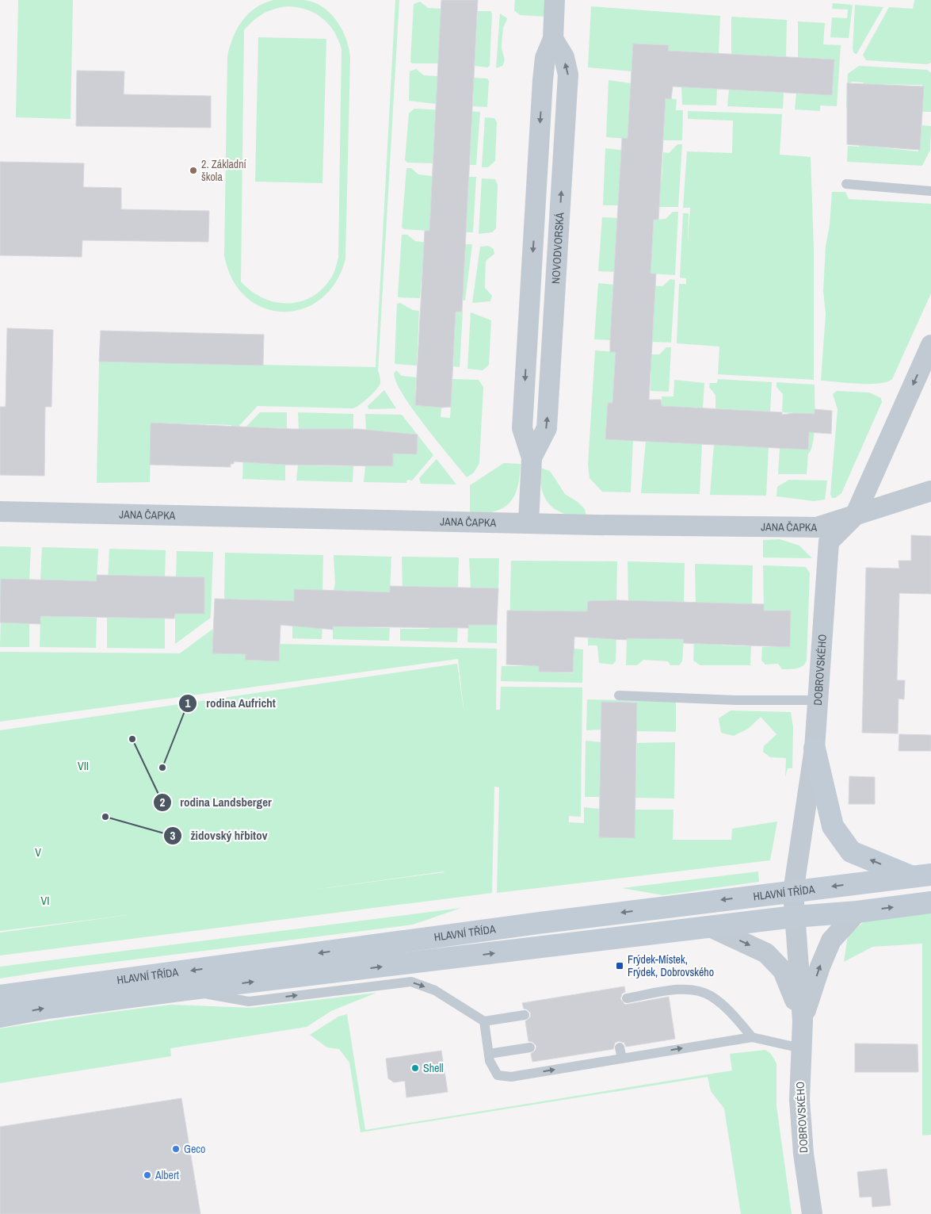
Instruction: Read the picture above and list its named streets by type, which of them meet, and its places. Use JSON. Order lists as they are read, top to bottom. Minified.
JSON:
{"streets":{"main road":["HLAVNÍ TŘÍDA"],"street":["NOVODVORSKÁ","JANA ČAPKA","DOBROVSKÉHO"]},"crossings":[["NOVODVORSKÁ","JANA ČAPKA"],["JANA ČAPKA","DOBROVSKÉHO"],["DOBROVSKÉHO","HLAVNÍ TŘÍDA"]],"parks":["VII","V","VI"],"places":{"other":["2. Základní škola","rodina Landsberger","rodina Aufricht","židovský hřbitov","Shell","Geco","Albert"],"transit":["Frýdek-Místek, Frýdek, Dobrovského"]}}
